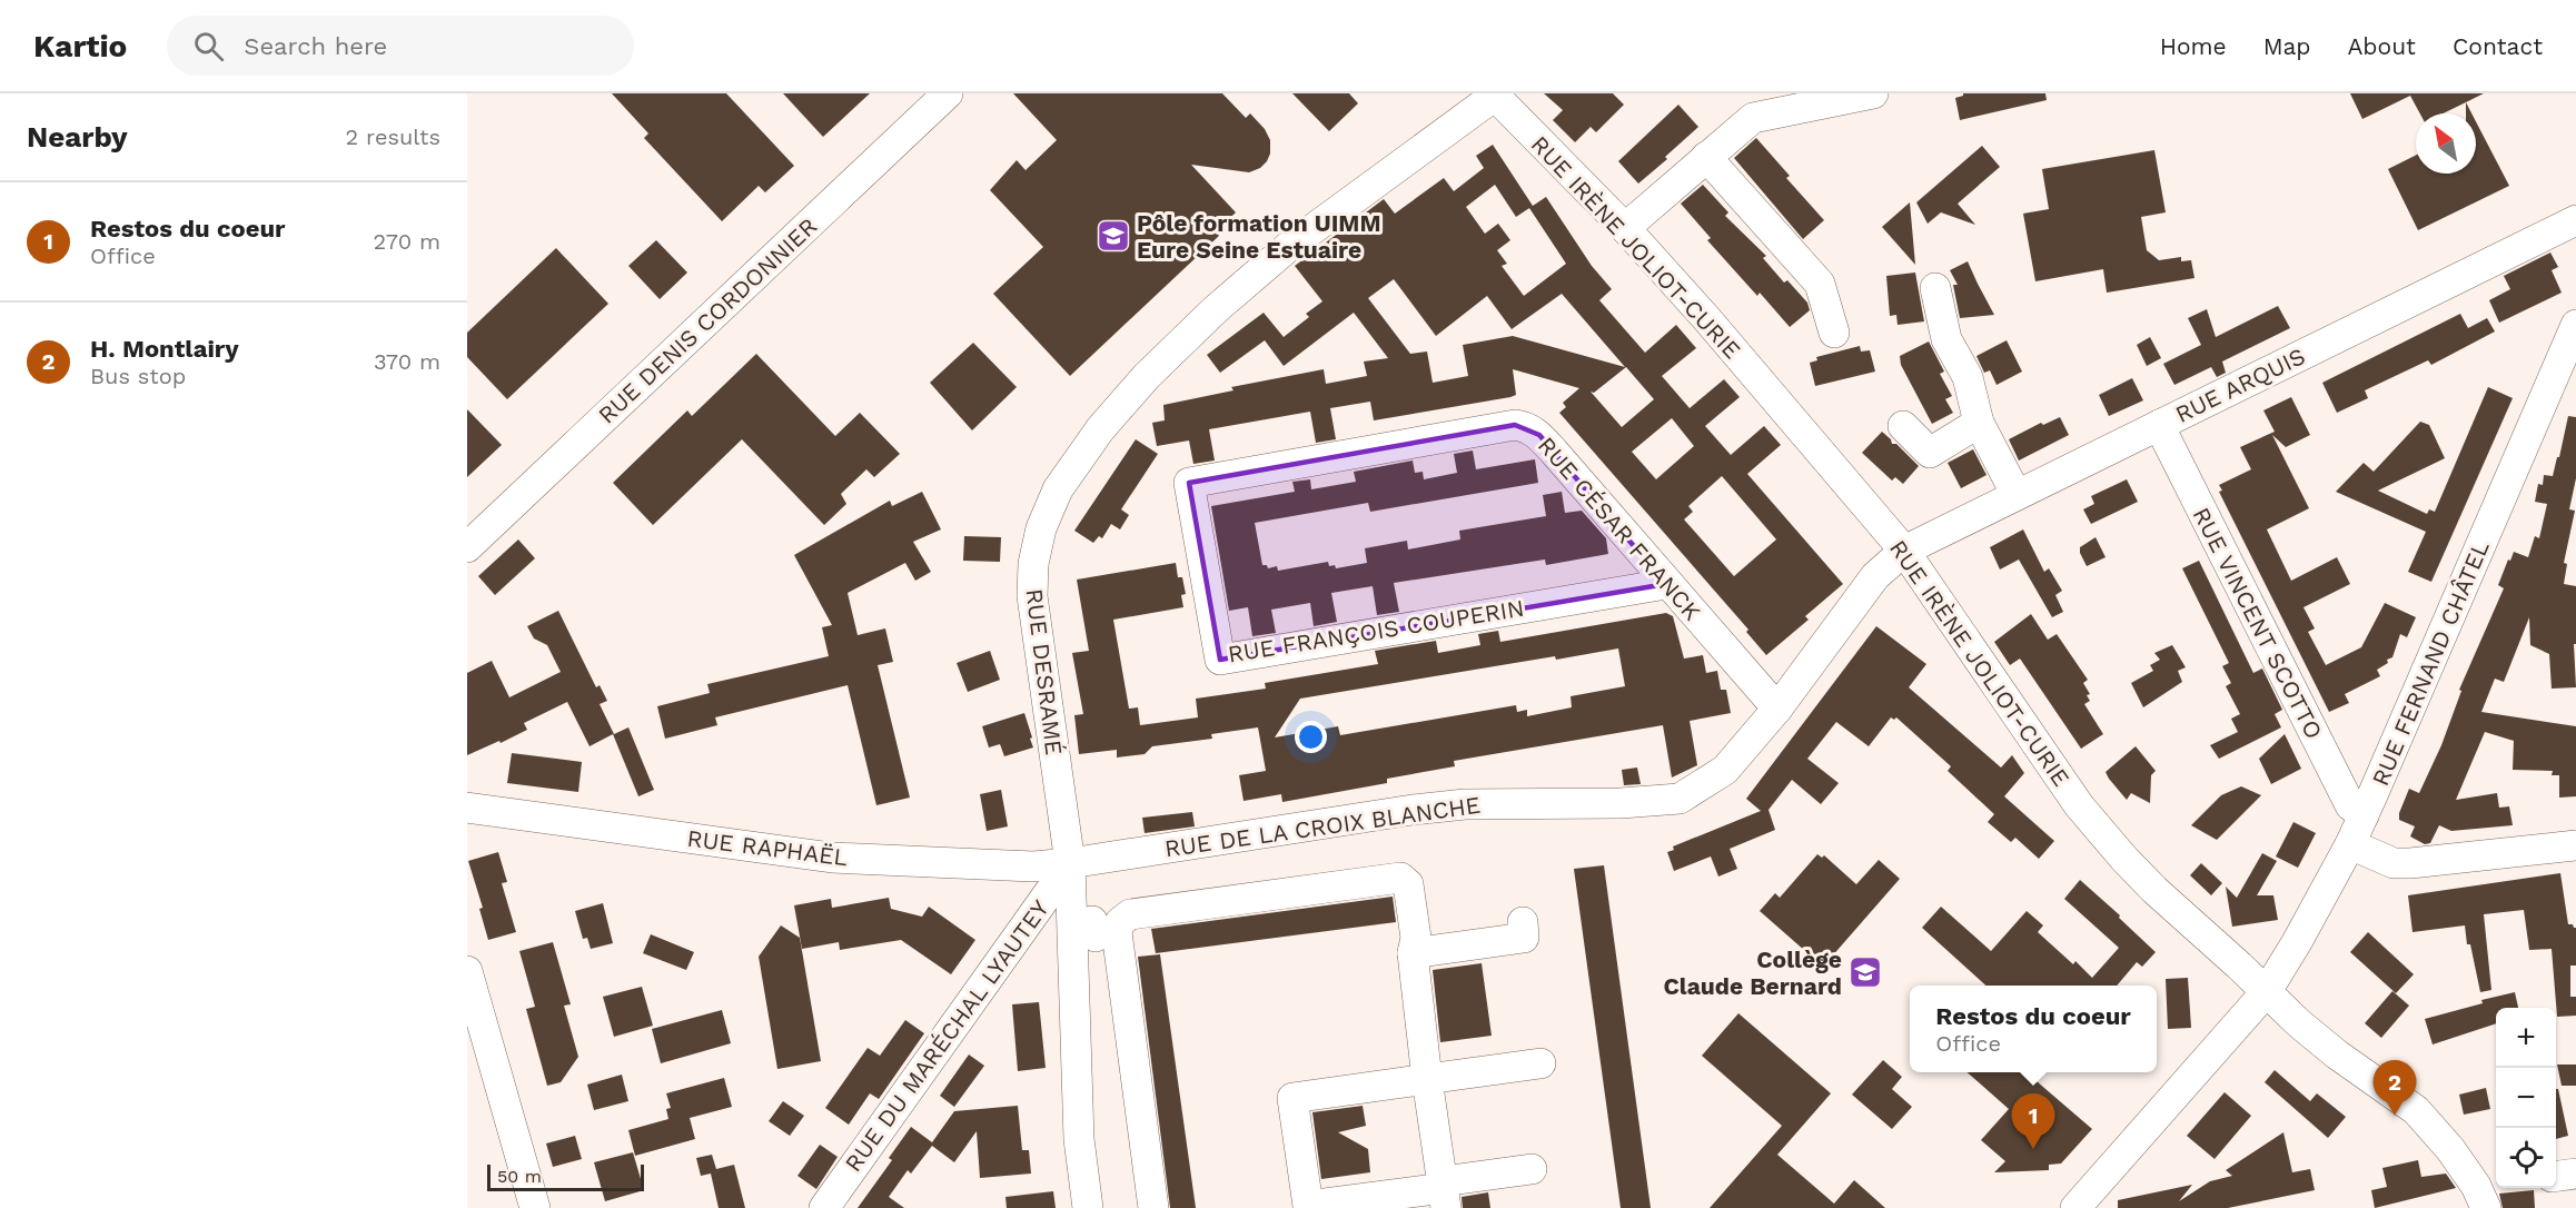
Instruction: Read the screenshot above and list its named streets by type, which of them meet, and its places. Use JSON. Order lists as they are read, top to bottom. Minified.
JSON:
{"streets":{"street":["RUE IRÈNE JOLIOT-CURIE","RUE DENIS CORDONNIER","RUE ARQUIS","RUE CÉSAR FRANCK","RUE VINCENT SCOTTO","RUE FRANÇOIS COUPERIN","RUE FERNAND CHÂTEL","RUE DESRAMÉ","RUE DE LA CROIX BLANCHE","RUE RAPHAËL","RUE DU MARÉCHAL LYAUTEY"]},"crossings":[["RUE IRÈNE JOLIOT-CURIE","RUE ARQUIS"],["RUE IRÈNE JOLIOT-CURIE","RUE FERNAND CHÂTEL"],["RUE IRÈNE JOLIOT-CURIE","RUE DESRAMÉ"],["RUE IRÈNE JOLIOT-CURIE","RUE DE LA CROIX BLANCHE"],["RUE ARQUIS","RUE VINCENT SCOTTO"],["RUE ARQUIS","RUE DE LA CROIX BLANCHE"],["RUE CÉSAR FRANCK","RUE FRANÇOIS COUPERIN"],["RUE CÉSAR FRANCK","RUE DE LA CROIX BLANCHE"],["RUE VINCENT SCOTTO","RUE FERNAND CHÂTEL"],["RUE DESRAMÉ","RUE DE LA CROIX BLANCHE"],["RUE DESRAMÉ","RUE RAPHAËL"],["RUE DESRAMÉ","RUE DU MARÉCHAL LYAUTEY"],["RUE DE LA CROIX BLANCHE","RUE RAPHAËL"],["RUE DE LA CROIX BLANCHE","RUE DU MARÉCHAL LYAUTEY"],["RUE RAPHAËL","RUE DU MARÉCHAL LYAUTEY"]],"places":{"school or university":["Pôle formation UIMM Eure Seine Estuaire","Collège Claude Bernard"]},"scale_bar":"50 m","north":"top left","page":{"header":"Kartio","search":"Search here","nav":["Home","Map","About","Contact"],"heading":["Nearby","2 results"],"list":[{"mark":"1","name":"Restos du coeur","note":"Office","value":"270 m"},{"mark":"2","name":"H. Montlairy","note":"Bus stop","value":"370 m"}],"popup":["Restos du coeur","Office"],"map_buttons":["+","−"],"pins":["2","1"],"scale":"50 m"}}
